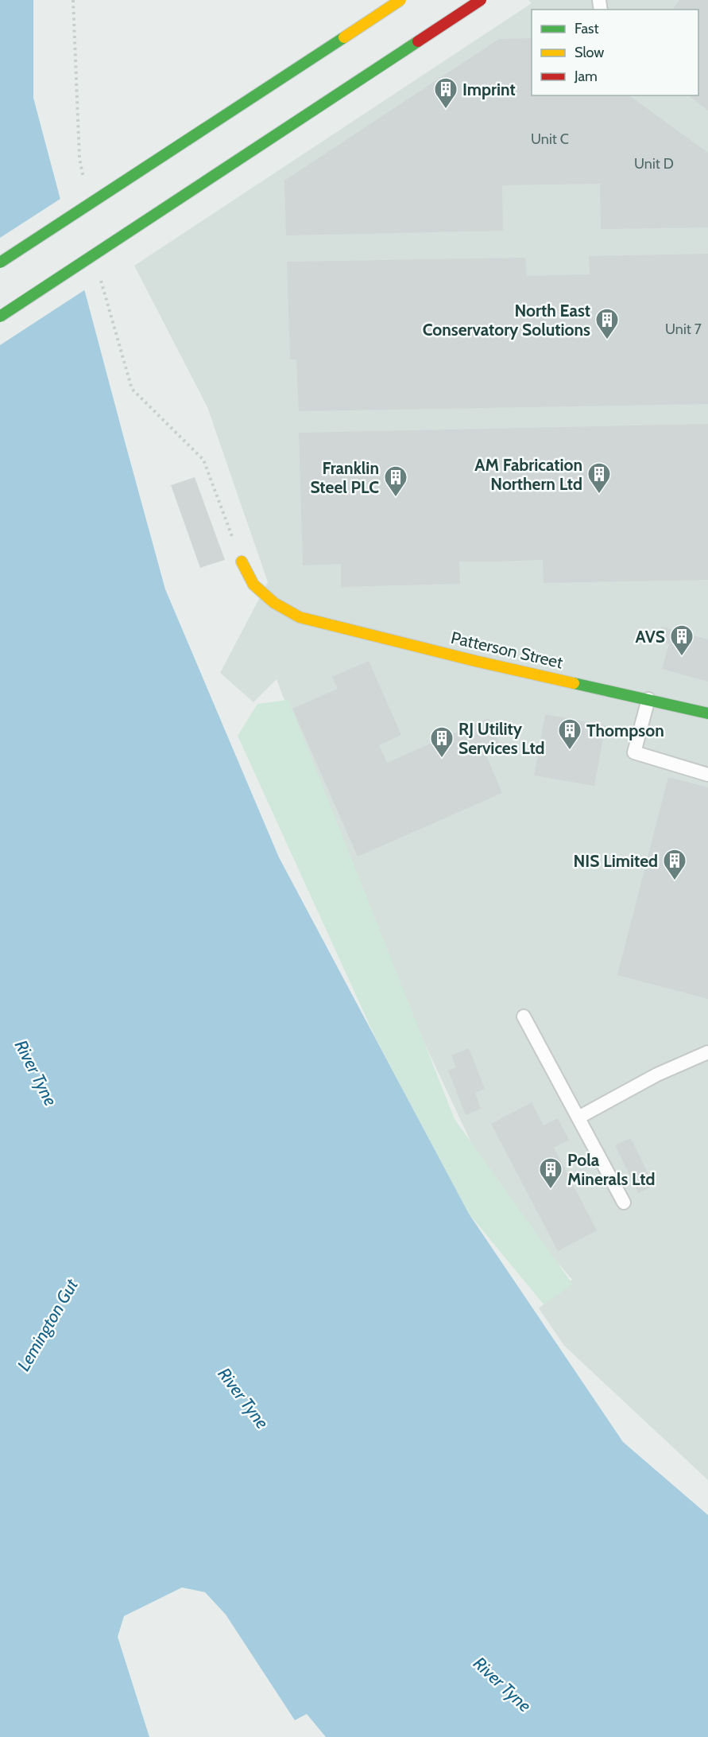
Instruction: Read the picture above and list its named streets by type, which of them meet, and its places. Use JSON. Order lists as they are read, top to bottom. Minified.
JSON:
{"streets":{"main road":["Patterson Street"]},"water":["River Tyne","Lemington Gut"],"places":{"building":["Imprint","North East Conservatory Solutions","AM Fabrication Northern Ltd","Franklin Steel PLC","AVS","Thompson","RJ Utility Services Ltd","NIS Limited","Pola Minerals Ltd"]},"house_numbers":["Unit C","Unit D","Unit 7"],"legend":["Fast","Slow","Jam"]}
